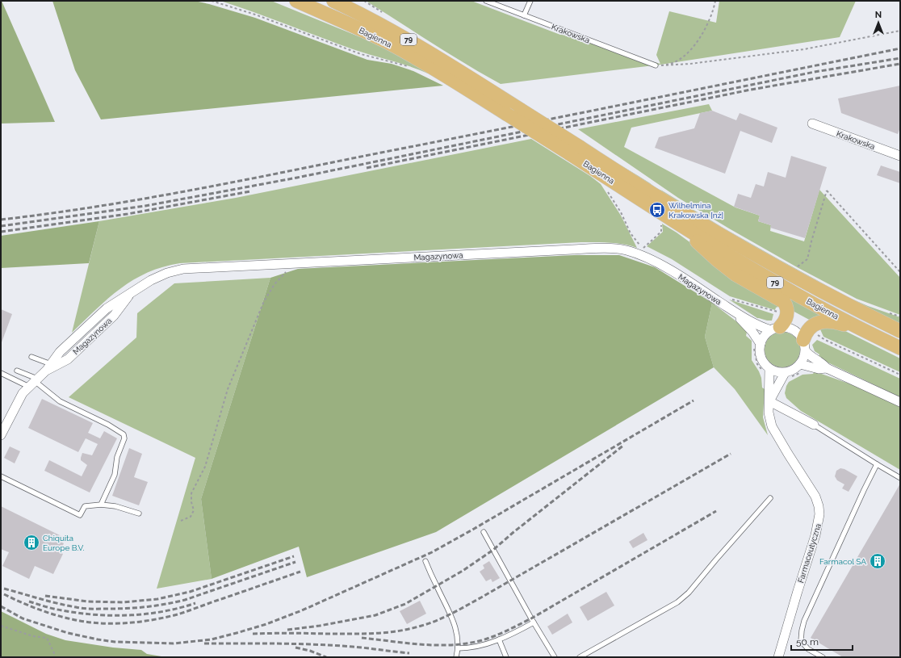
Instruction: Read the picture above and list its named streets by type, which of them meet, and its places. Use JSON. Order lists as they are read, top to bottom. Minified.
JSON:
{"streets":{"main road":["Bagienna","79"],"street":["Krakowska","Magazynowa","Farmaceutyczna"]},"crossings":[["Magazynowa","Farmaceutyczna"]],"places":{"bus stop":["Wilhelmina Krakowska [nż]"],"building":["Chiquita Europe B.V.","Farmacol SA"]},"scale_bar":"50 m","north":"top"}
